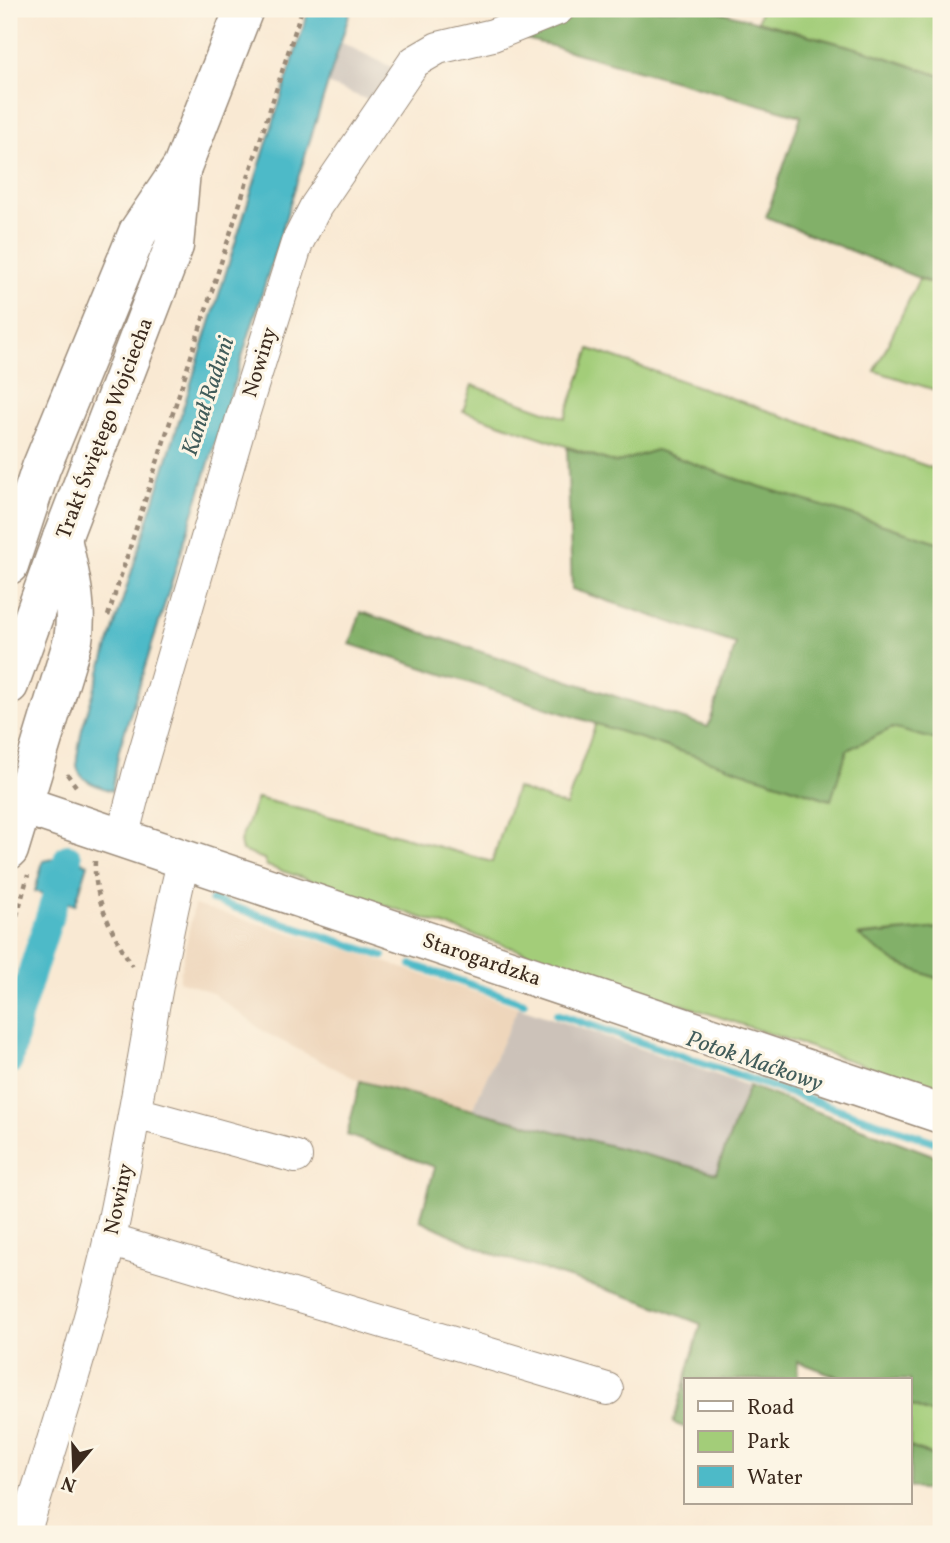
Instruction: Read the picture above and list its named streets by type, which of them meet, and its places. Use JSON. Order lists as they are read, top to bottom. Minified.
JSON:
{"streets":{"main road":["Trakt Świętego Wojciecha","Starogardzka"],"street":["Nowiny"]},"crossings":[["Nowiny","Starogardzka"]],"water":["Kanał Raduni","Potok Maćkowy"],"legend":["Road","Park","Water"],"north":"bottom"}
